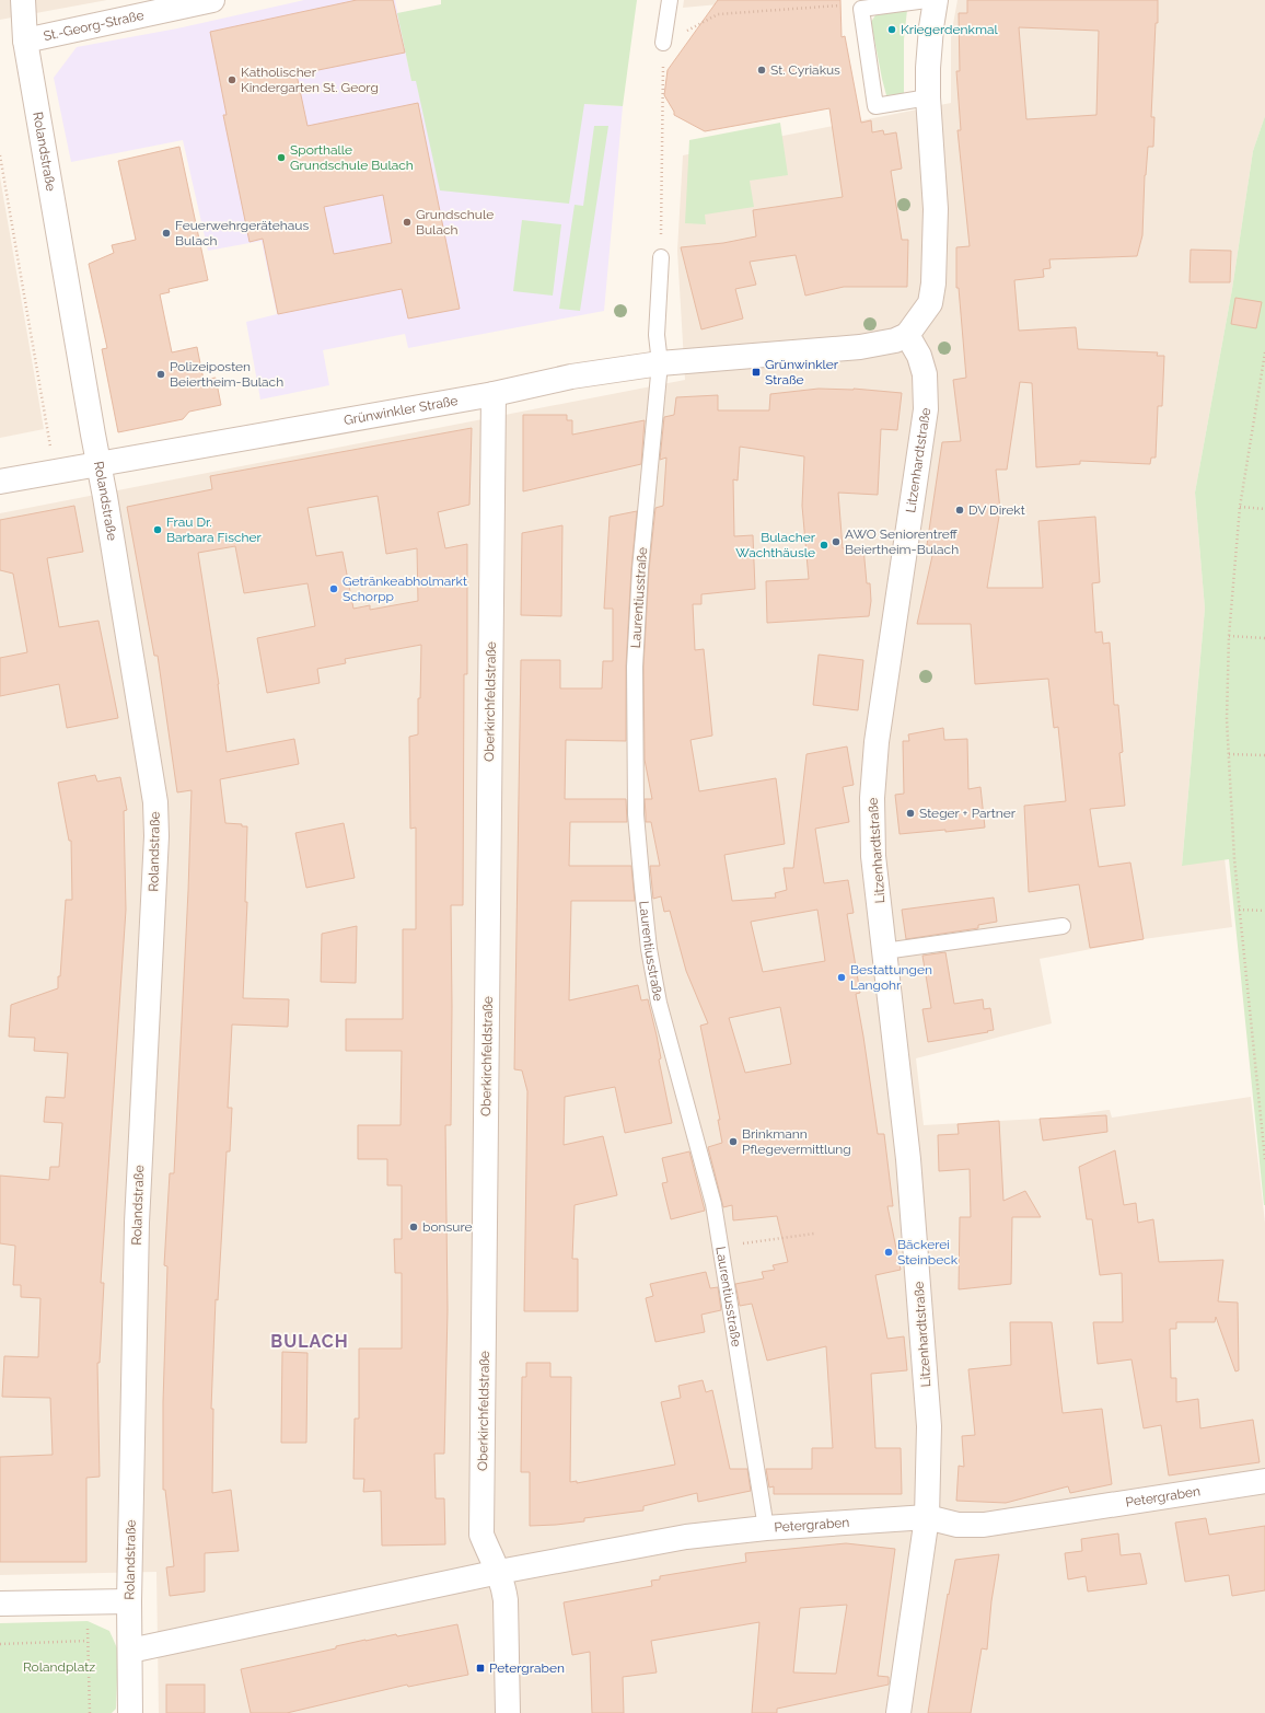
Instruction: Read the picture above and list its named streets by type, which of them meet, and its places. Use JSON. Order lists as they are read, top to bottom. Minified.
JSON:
{"streets":{"street":["St.-Georg-Straße","Rolandstraße","Grünwinkler Straße","Litzenhardtstraße","Oberkirchfeldstraße","Petergraben"],"lane":["Laurentiusstraße"]},"crossings":[["St.-Georg-Straße","Rolandstraße"],["Rolandstraße","Grünwinkler Straße"],["Rolandstraße","Petergraben"],["Grünwinkler Straße","Litzenhardtstraße"],["Grünwinkler Straße","Laurentiusstraße"],["Grünwinkler Straße","Oberkirchfeldstraße"],["Litzenhardtstraße","Petergraben"],["Laurentiusstraße","Petergraben"],["Oberkirchfeldstraße","Petergraben"]],"districts":["BULACH"],"parks":["Rolandplatz"],"places":{"other":["Kriegerdenkmal","St. Cyriakus","Katholischer Kindergarten St. Georg","Sporthalle Grundschule Bulach","Grundschule Bulach","Feuerwehrgerätehaus Bulach","Polizeiposten Beiertheim-Bulach","DV Direkt","Frau Dr. Barbara Fischer","AWO Seniorentreff Beiertheim-Bulach","Bulacher Wachthäusle","Getränkeabholmarkt Schorpp","Steger + Partner","Bestattungen Langohr","Brinkmann Pflegevermittlung","bonsure","Bäckerei Steinbeck"],"transit":["Grünwinkler Straße","Petergraben"]}}
